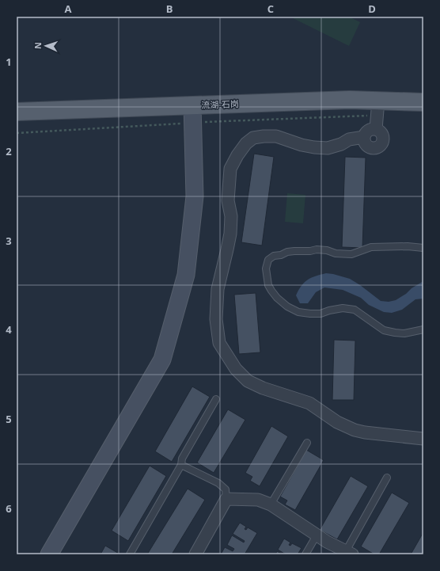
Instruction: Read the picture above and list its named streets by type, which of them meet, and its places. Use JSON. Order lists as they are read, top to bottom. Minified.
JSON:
{"streets":{"main road":["流湖-石岗"]},"north":"left","grid":{"columns":["A","B","C","D"],"rows":["1","2","3","4","5","6"]}}
